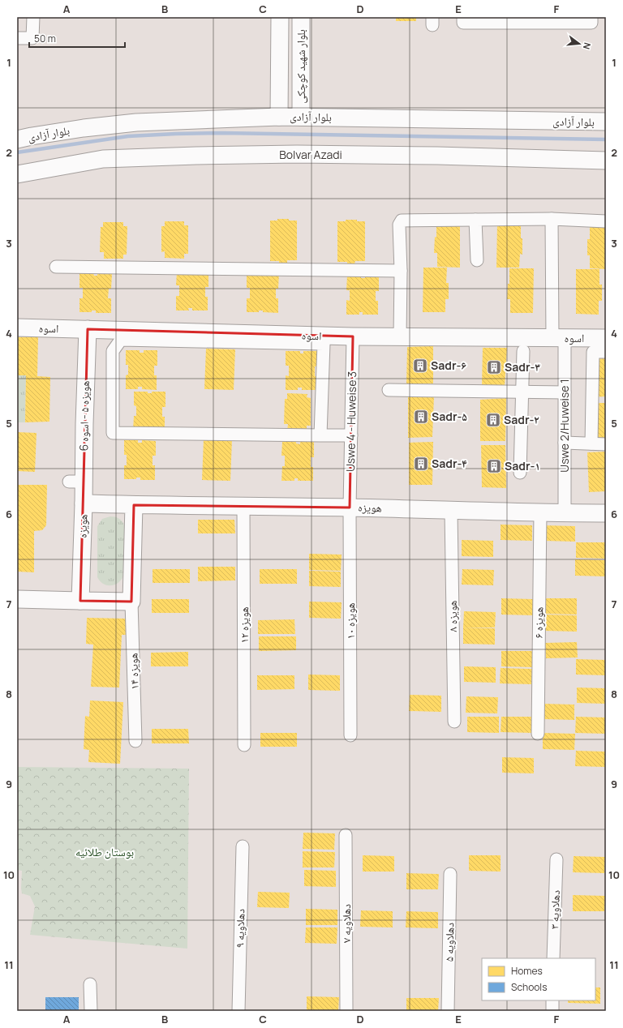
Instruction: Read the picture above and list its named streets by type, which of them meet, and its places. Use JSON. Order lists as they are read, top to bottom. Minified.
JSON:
{"streets":{"street":["بلوار شهید کوچکی","بلوار آزادی","Bolvar Azadi","اسوه","هویزه ۵ - اسوه 6","Uswe 4 - Huweise 3","Uswe 2/Huweise 1","هویزه","هویزه ۸","هویزه ۱۰","هویزه ۶","هویزه ۱۲","هویزه ۱۴","دهلاویه ۳","دهلاویه ۷","دهلاویه ۹","دهلاویه ۵"]},"crossings":[["بلوار شهید کوچکی","بلوار آزادی"],["اسوه","هویزه ۵ - اسوه 6"],["اسوه","Uswe 4 - Huweise 3"],["اسوه","Uswe 2/Huweise 1"],["هویزه ۵ - اسوه 6","هویزه"],["Uswe 4 - Huweise 3","هویزه"],["Uswe 4 - Huweise 3","هویزه ۱۰"],["Uswe 2/Huweise 1","هویزه"],["هویزه","هویزه ۸"],["هویزه","هویزه ۱۰"],["هویزه","هویزه ۶"],["هویزه","هویزه ۱۲"]],"parks":["بوستان طلائیه"],"places":{"building":["Sadr-۶","Sadr-۳","Sadr-۵","Sadr-۲","Sadr-۴","Sadr-۱"]},"legend":["Homes","Schools"],"scale_bar":"50 m","north":"right","grid":{"columns":["A","B","C","D","E","F"],"rows":["1","2","3","4","5","6","7","8","9","10","11"]}}
